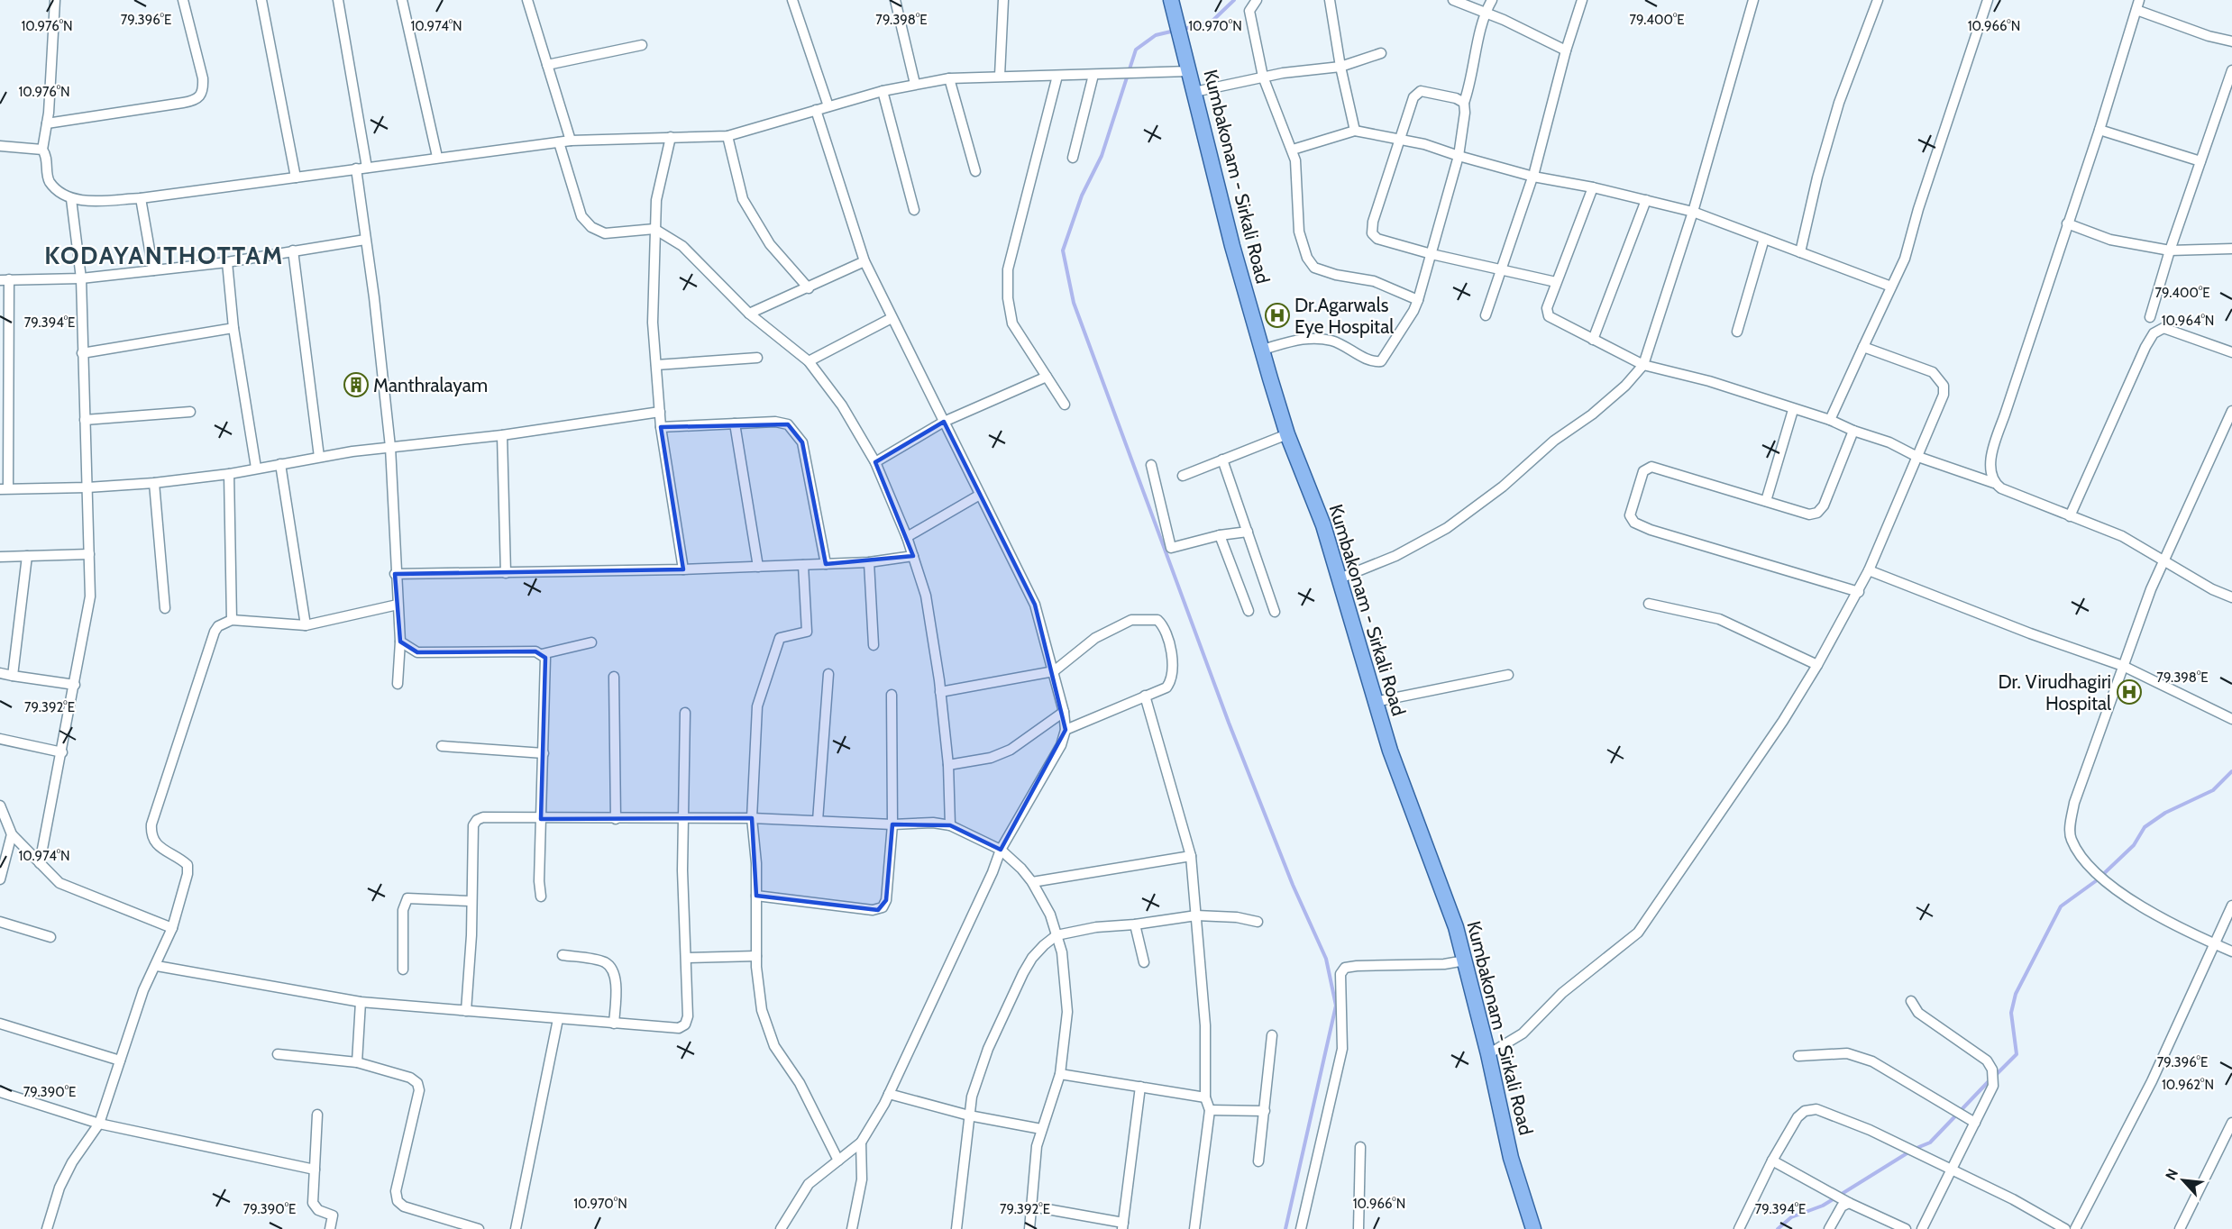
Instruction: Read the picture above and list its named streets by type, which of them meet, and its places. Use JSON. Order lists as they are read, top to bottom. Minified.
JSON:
{"streets":{"main road":["Kumbakonam - Sirkali Road"]},"districts":["KODAYANTHOTTAM"],"places":{"hospital":["Dr.Agarwals Eye Hospital","Dr. Virudhagiri Hospital"],"building":["Manthralayam"]},"north":"top left","coordinates":["79.400°E","79.396°E","79.398°E","10.976°N","10.974°N","10.970°N","10.966°N","10.964°N","79.394°E","79.392°E","10.962°N","79.390°E"]}
